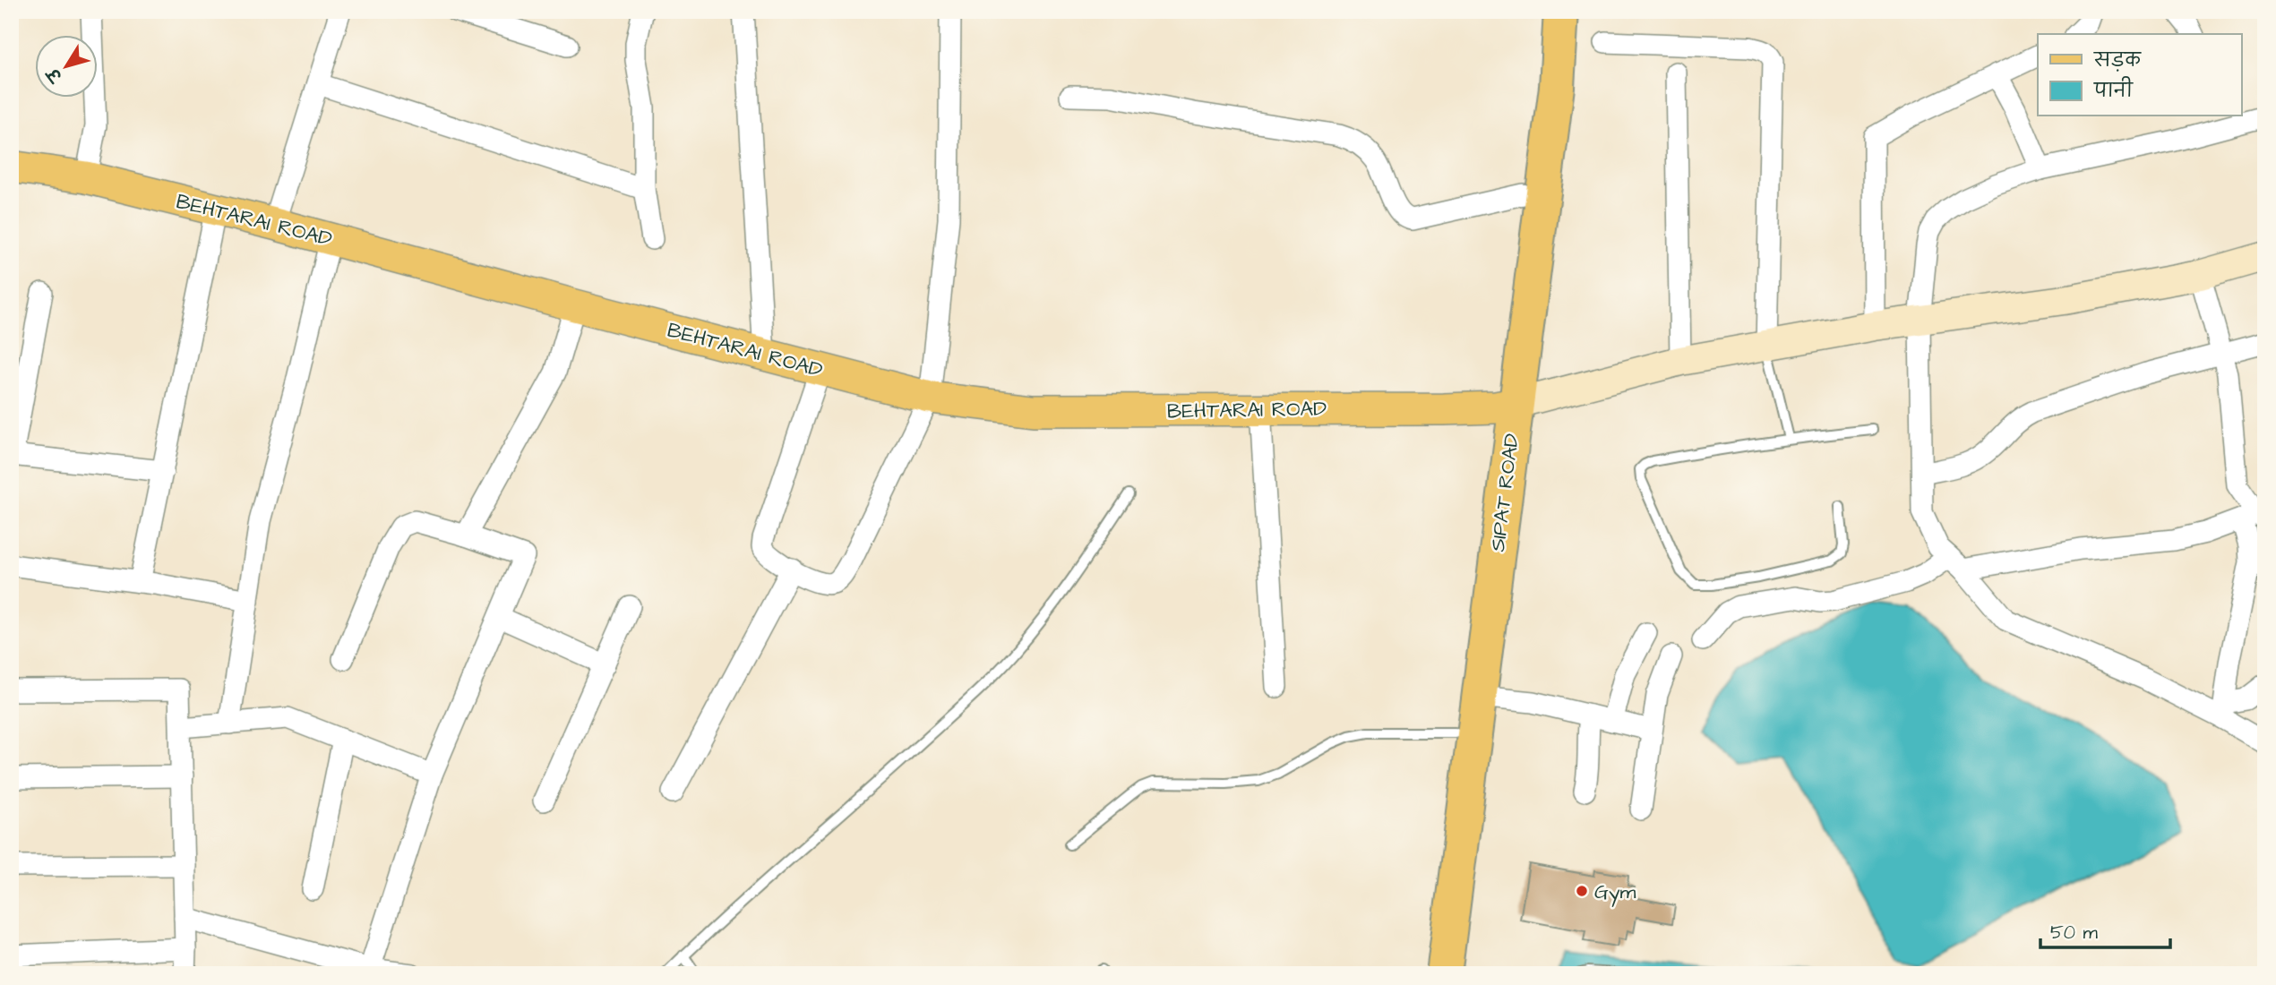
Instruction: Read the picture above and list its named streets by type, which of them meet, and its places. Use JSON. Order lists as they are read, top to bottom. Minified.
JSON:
{"streets":{"highway":["SIPAT ROAD"],"main road":["BEHTARAI ROAD"]},"crossings":[["BEHTARAI ROAD","SIPAT ROAD"]],"places":["Gym"],"legend":["सड़क","पानी"],"scale_bar":"50 m","north":"bottom left"}
